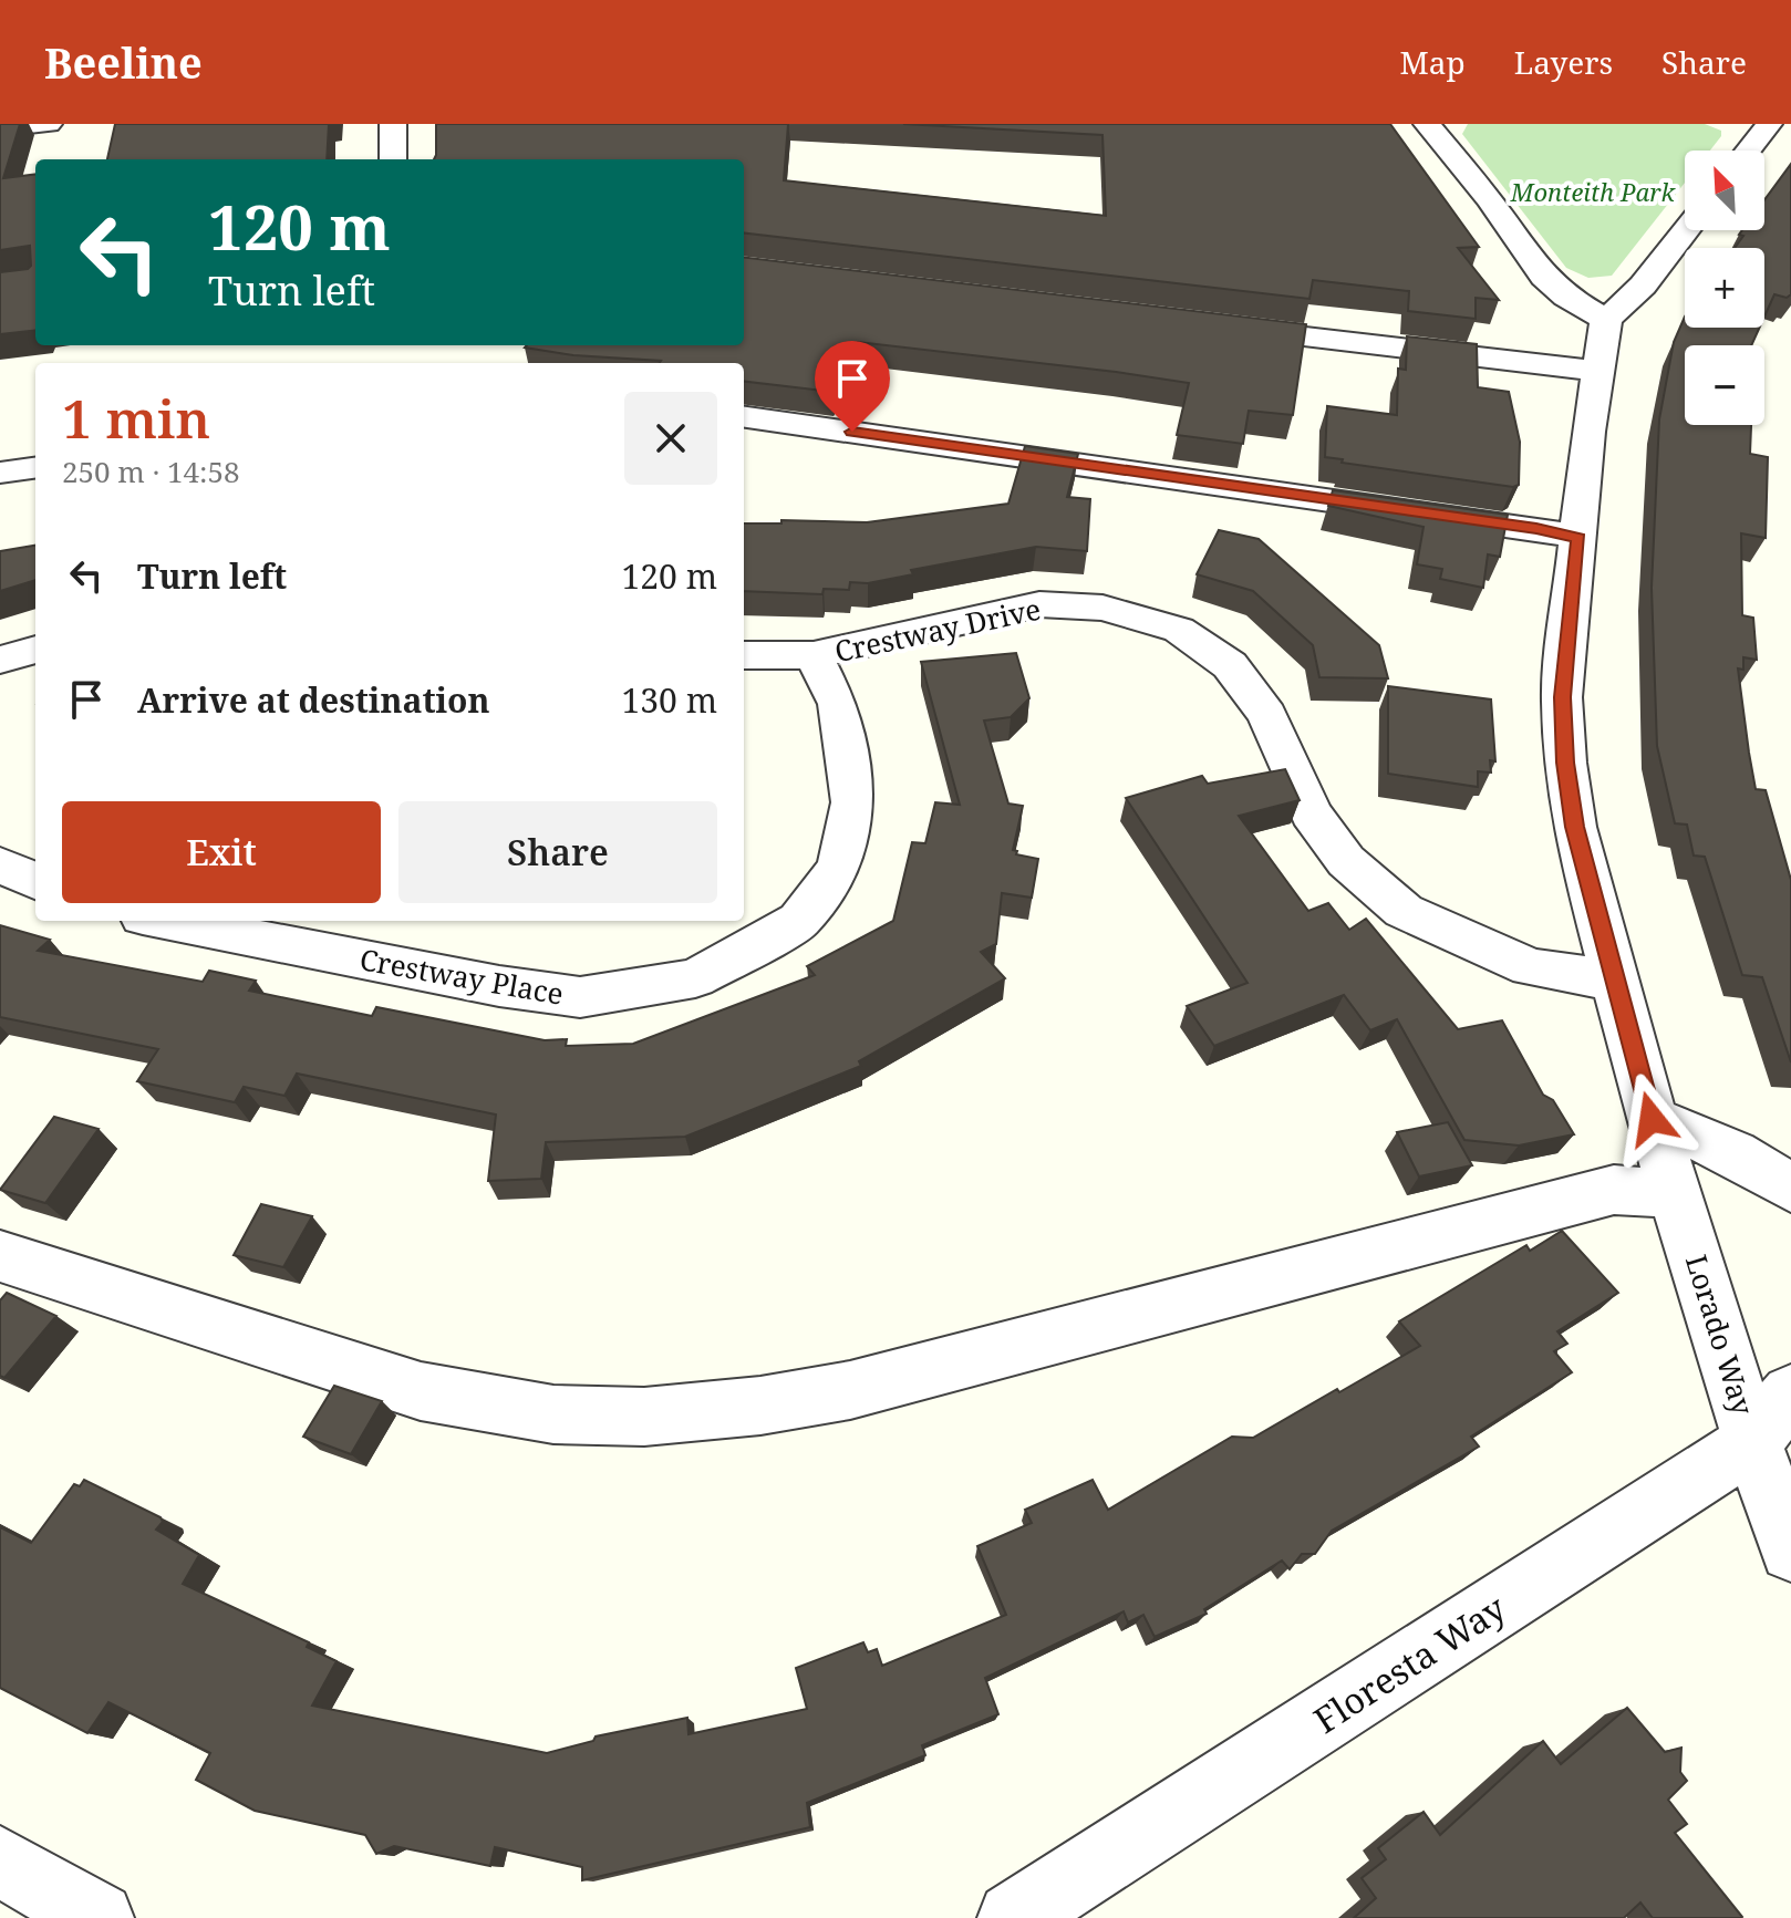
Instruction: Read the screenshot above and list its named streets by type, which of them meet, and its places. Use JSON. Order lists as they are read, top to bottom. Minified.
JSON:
{"streets":{"street":["Crestway Drive","Crestway Place","Lorado Way","Floresta Way"]},"crossings":[["Crestway Drive","Crestway Place"],["Crestway Drive","Lorado Way"],["Lorado Way","Floresta Way"]],"parks":["Monteith Park"],"north":"top left","page":{"header":"Beeline","nav":["Map","Layers","Share"],"map_buttons":["+","−"],"turn":["120 m","Turn left"],"heading":["1 min","250 m · 14:58"],"list":[{"name":"Turn left","value":"120 m"},{"name":"Arrive at destination","value":"130 m"}],"buttons":["Exit","Share"]}}
